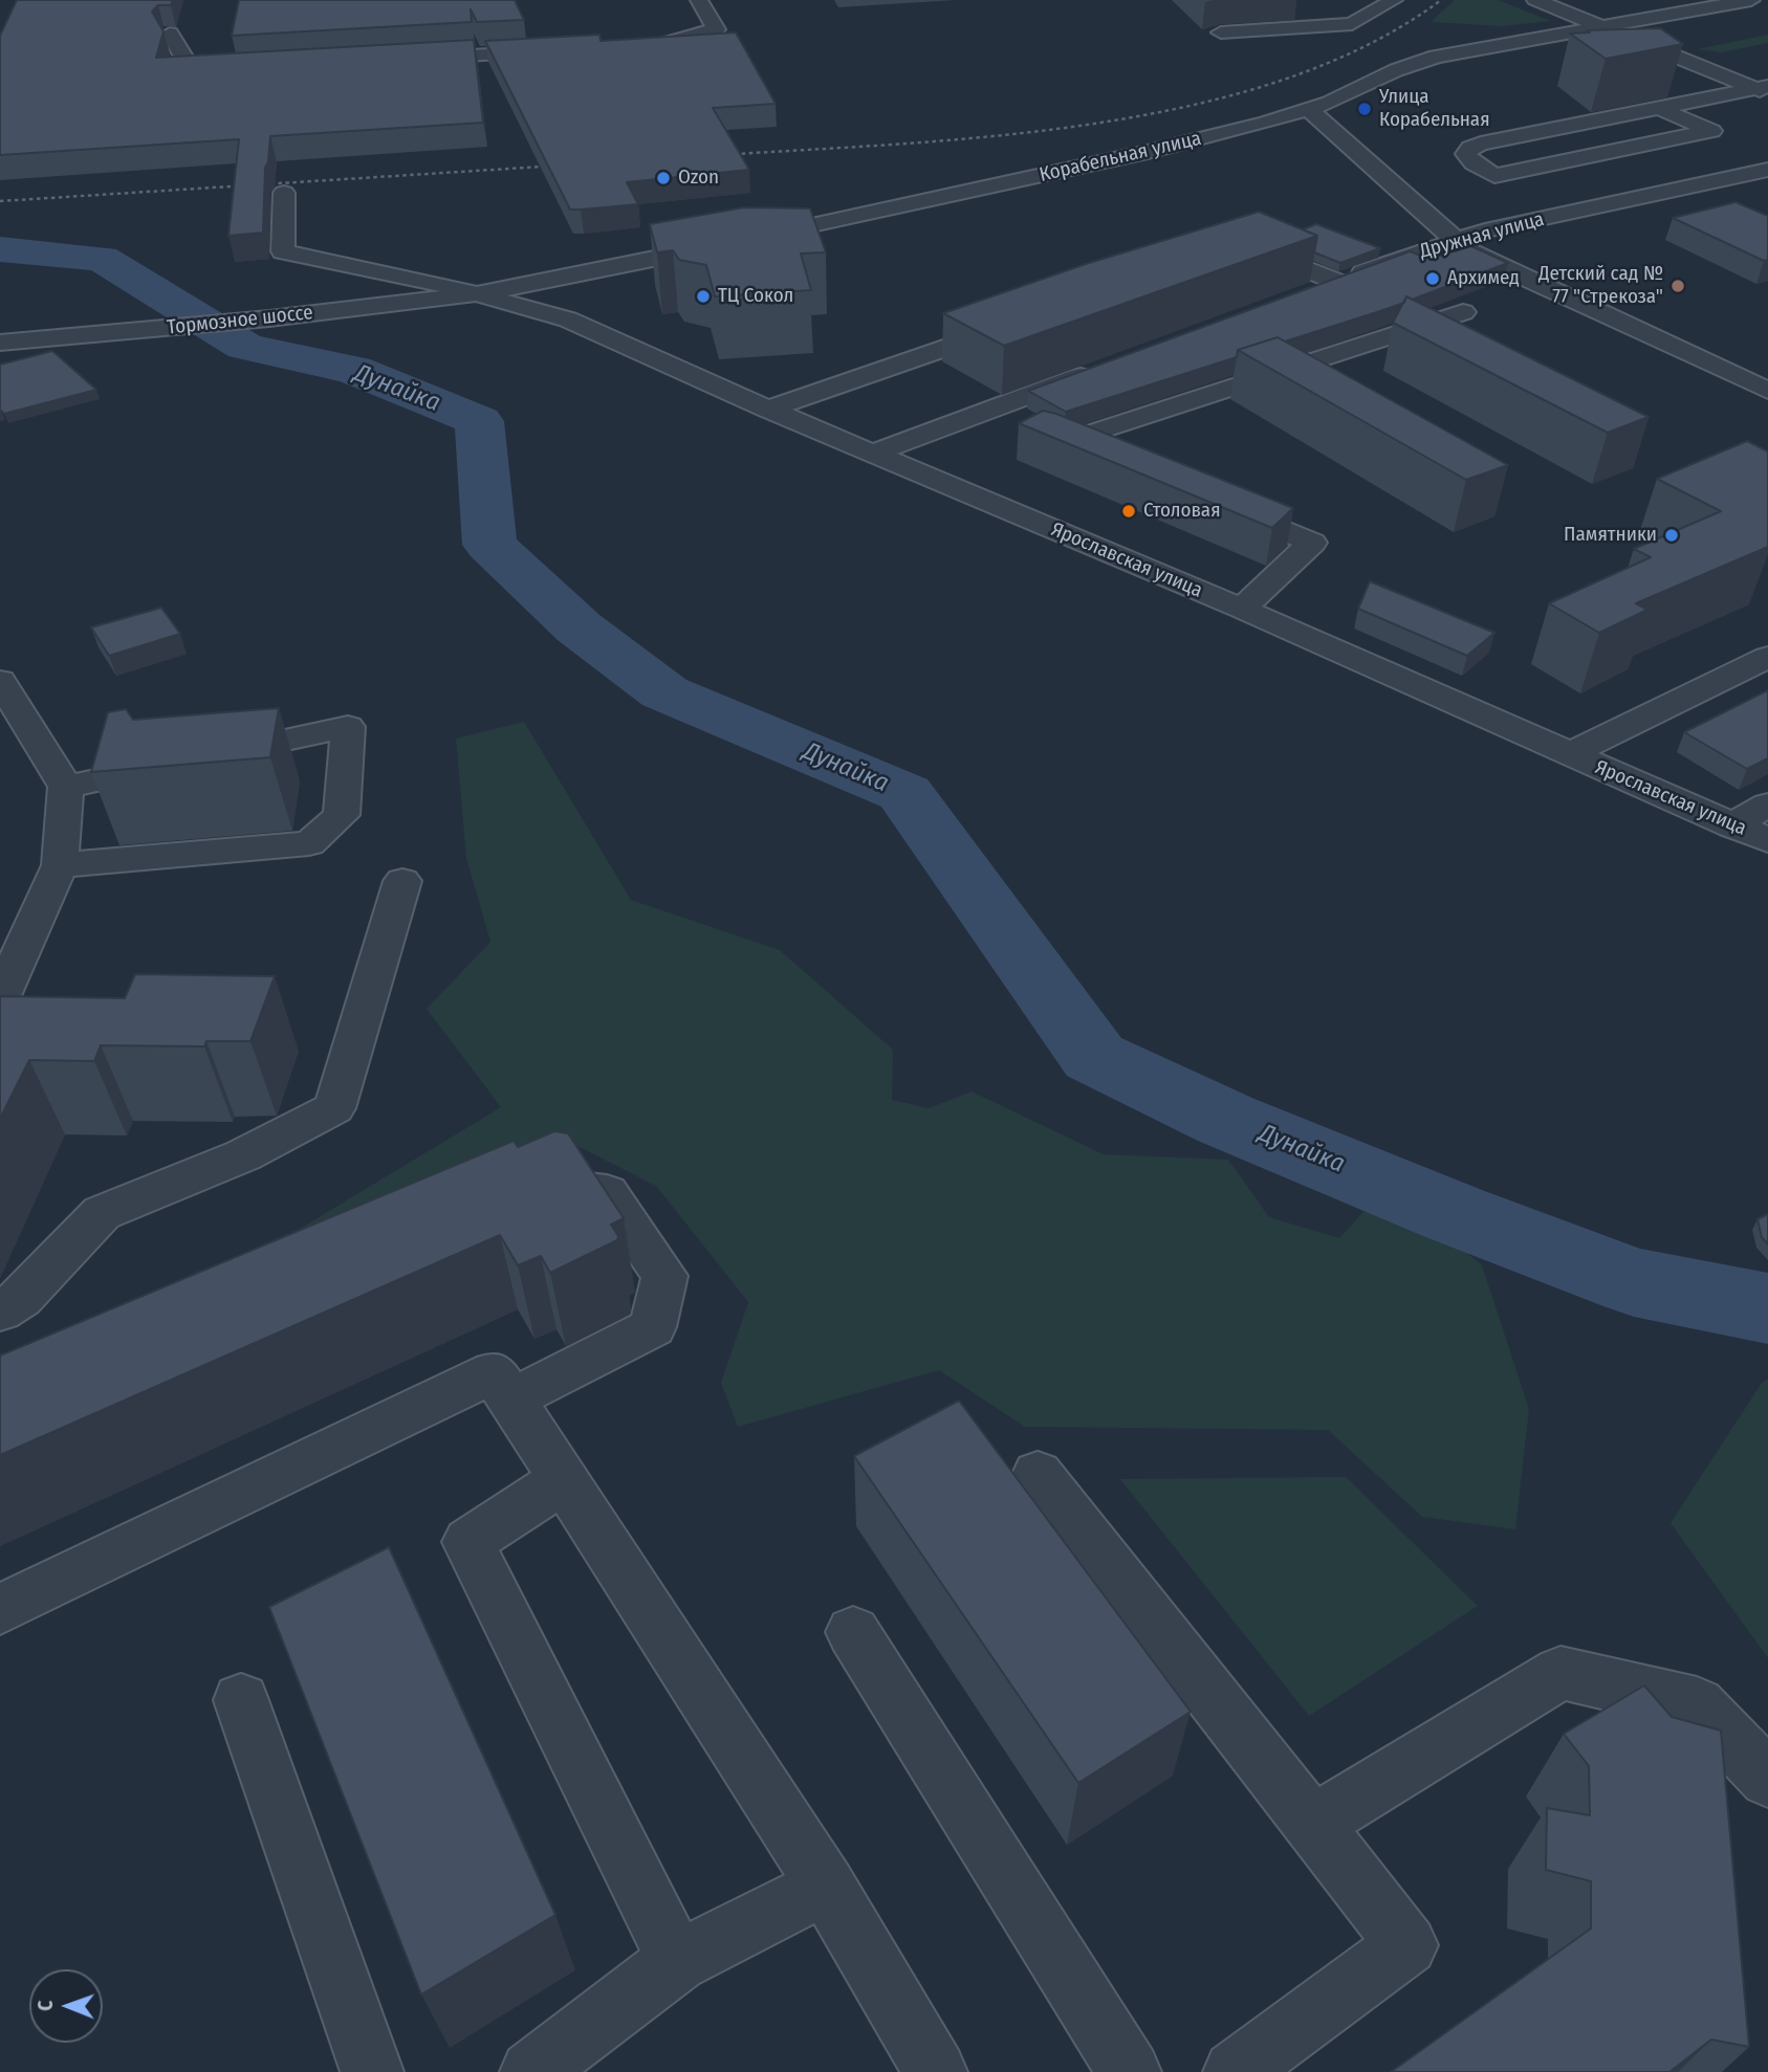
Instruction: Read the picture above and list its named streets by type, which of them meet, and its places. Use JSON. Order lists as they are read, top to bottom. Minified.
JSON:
{"streets":{"street":["Корабельная улица","Дружная улица","Тормозное шоссе","Ярославская улица"]},"crossings":[["Корабельная улица","Тормозное шоссе"],["Корабельная улица","Ярославская улица"],["Тормозное шоссе","Ярославская улица"]],"water":["Дунайка"],"places":["Улица Корабельная","Ozon","Архимед","Детский сад № 77 \"Стрекоза\"","ТЦ Сокол","Столовая","Памятники"],"north":"left"}
